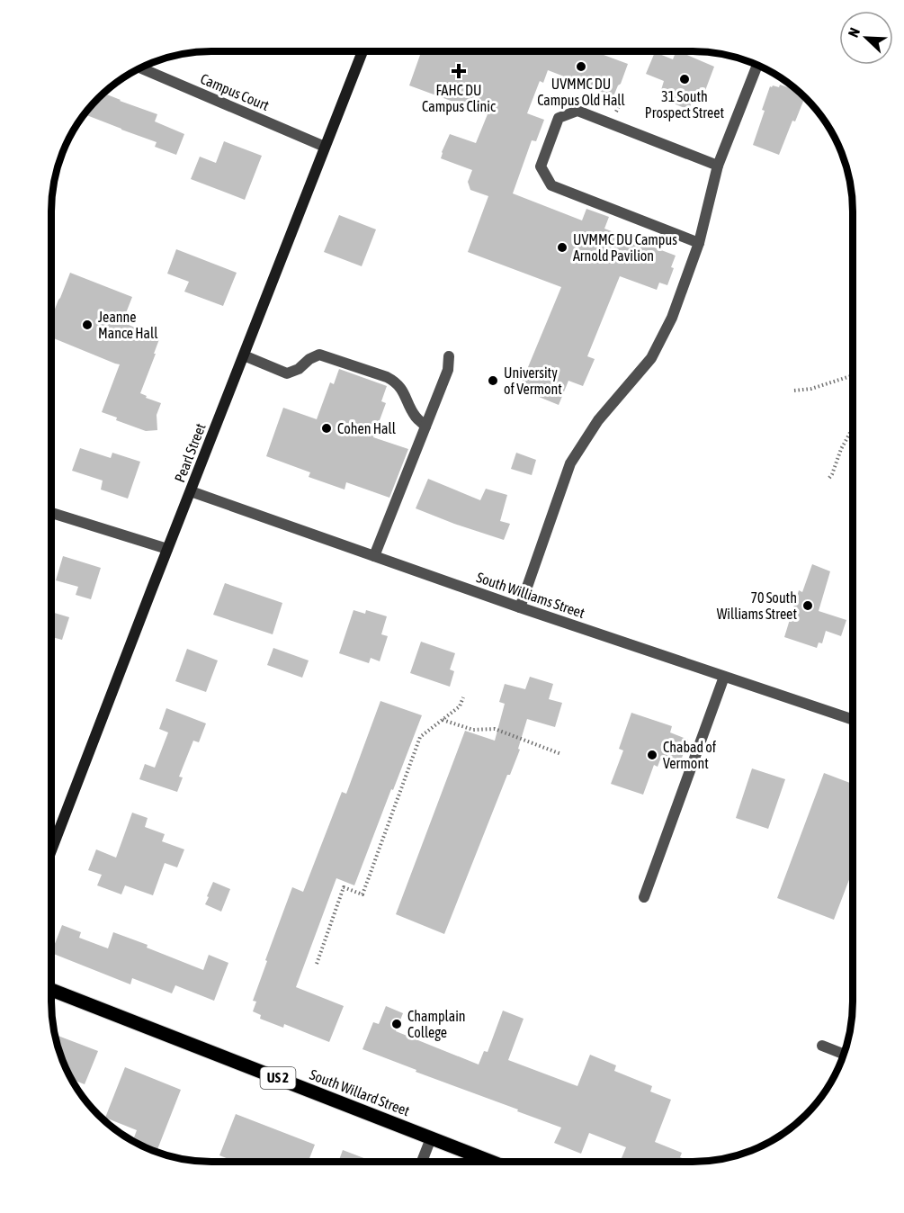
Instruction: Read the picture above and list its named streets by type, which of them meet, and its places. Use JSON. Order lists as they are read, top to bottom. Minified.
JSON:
{"streets":{"main road":["Pearl Street","US 2","South Willard Street"],"street":["Campus Court","South Williams Street"]},"crossings":[["Campus Court","Pearl Street"],["Pearl Street","South Williams Street"]],"places":{"other":["UVMMC DU Campus Old Hall","31 South Prospect Street","UVMMC DU Campus Arnold Pavilion","Jeanne Mance Hall","University of Vermont","Cohen Hall","70 South Williams Street","Chabad of Vermont","Champlain College"],"health":["FAHC DU Campus Clinic"]},"north":"top left"}
